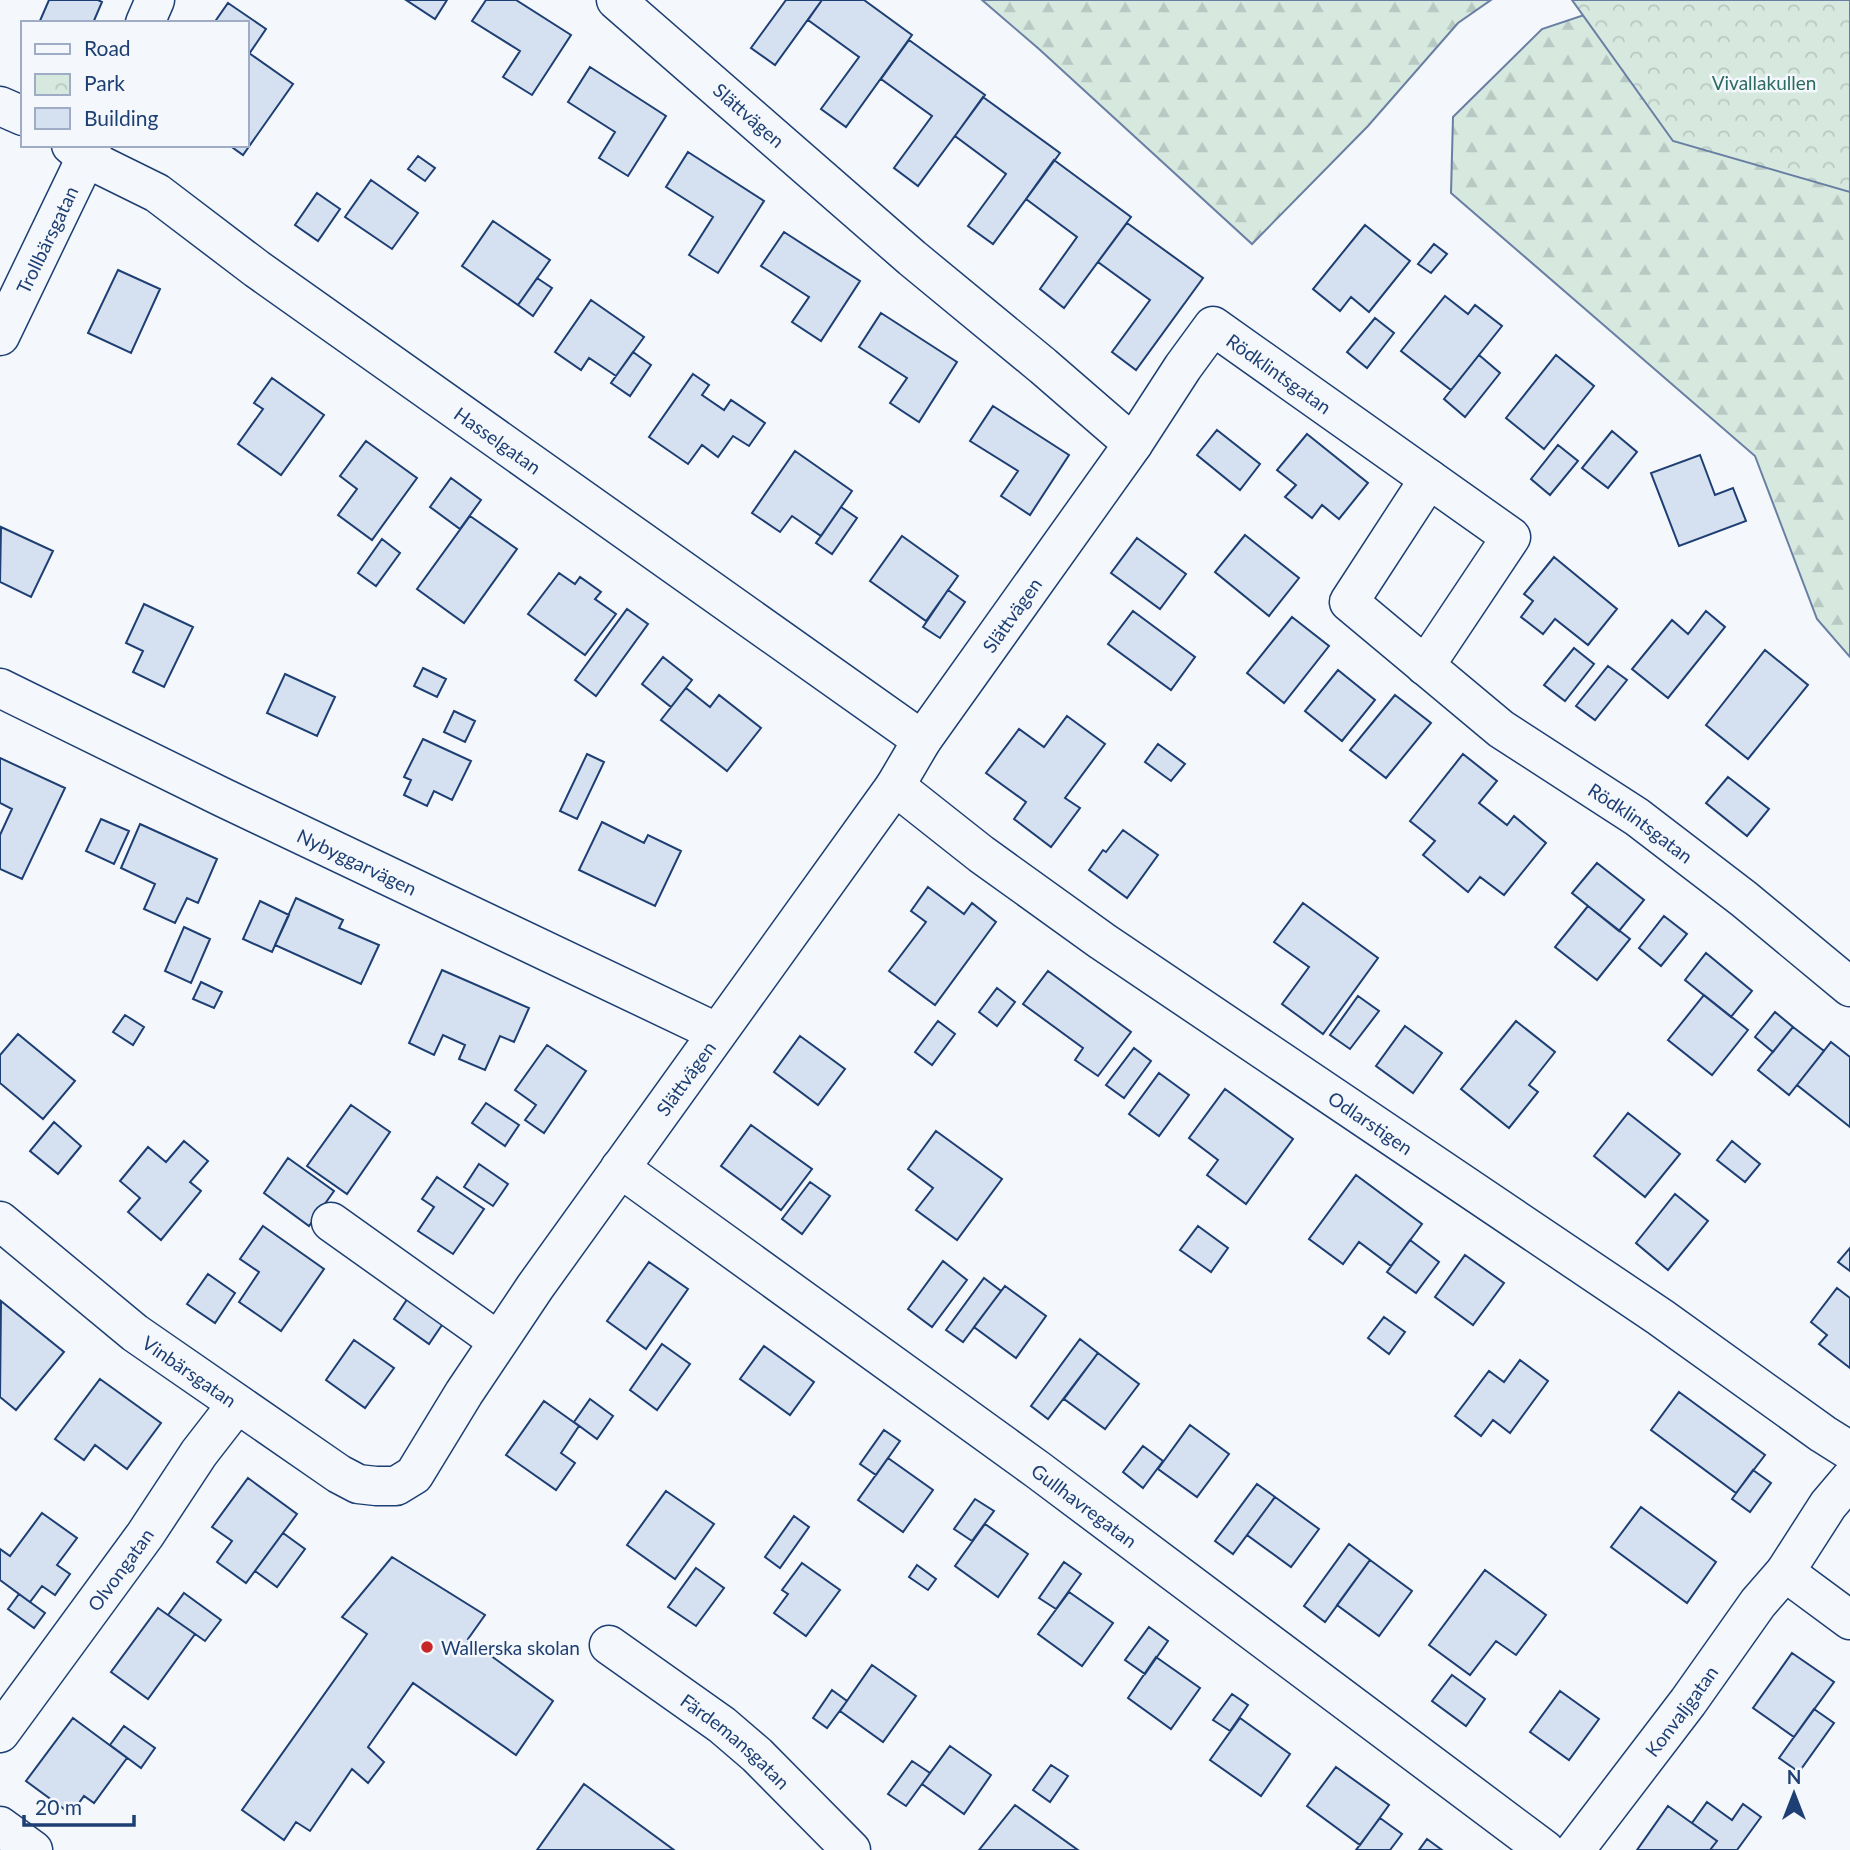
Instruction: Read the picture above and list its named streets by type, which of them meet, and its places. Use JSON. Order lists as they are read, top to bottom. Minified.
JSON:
{"streets":{"street":["Slättvägen","Trollbärsgatan","Rödklintsgatan","Hasselgatan","Nybyggarvägen","Odlarstigen","Vinbärsgatan","Gullhavregatan","Olvongatan","Konvaljgatan","Färdemansgatan"]},"crossings":[["Slättvägen","Rödklintsgatan"],["Slättvägen","Hasselgatan"],["Slättvägen","Nybyggarvägen"],["Slättvägen","Odlarstigen"],["Slättvägen","Vinbärsgatan"],["Slättvägen","Gullhavregatan"],["Trollbärsgatan","Hasselgatan"],["Vinbärsgatan","Olvongatan"]],"parks":["Vivallakullen"],"places":["Wallerska skolan"],"legend":["Road","Park","Building"],"scale_bar":"20 m","north":"top"}
